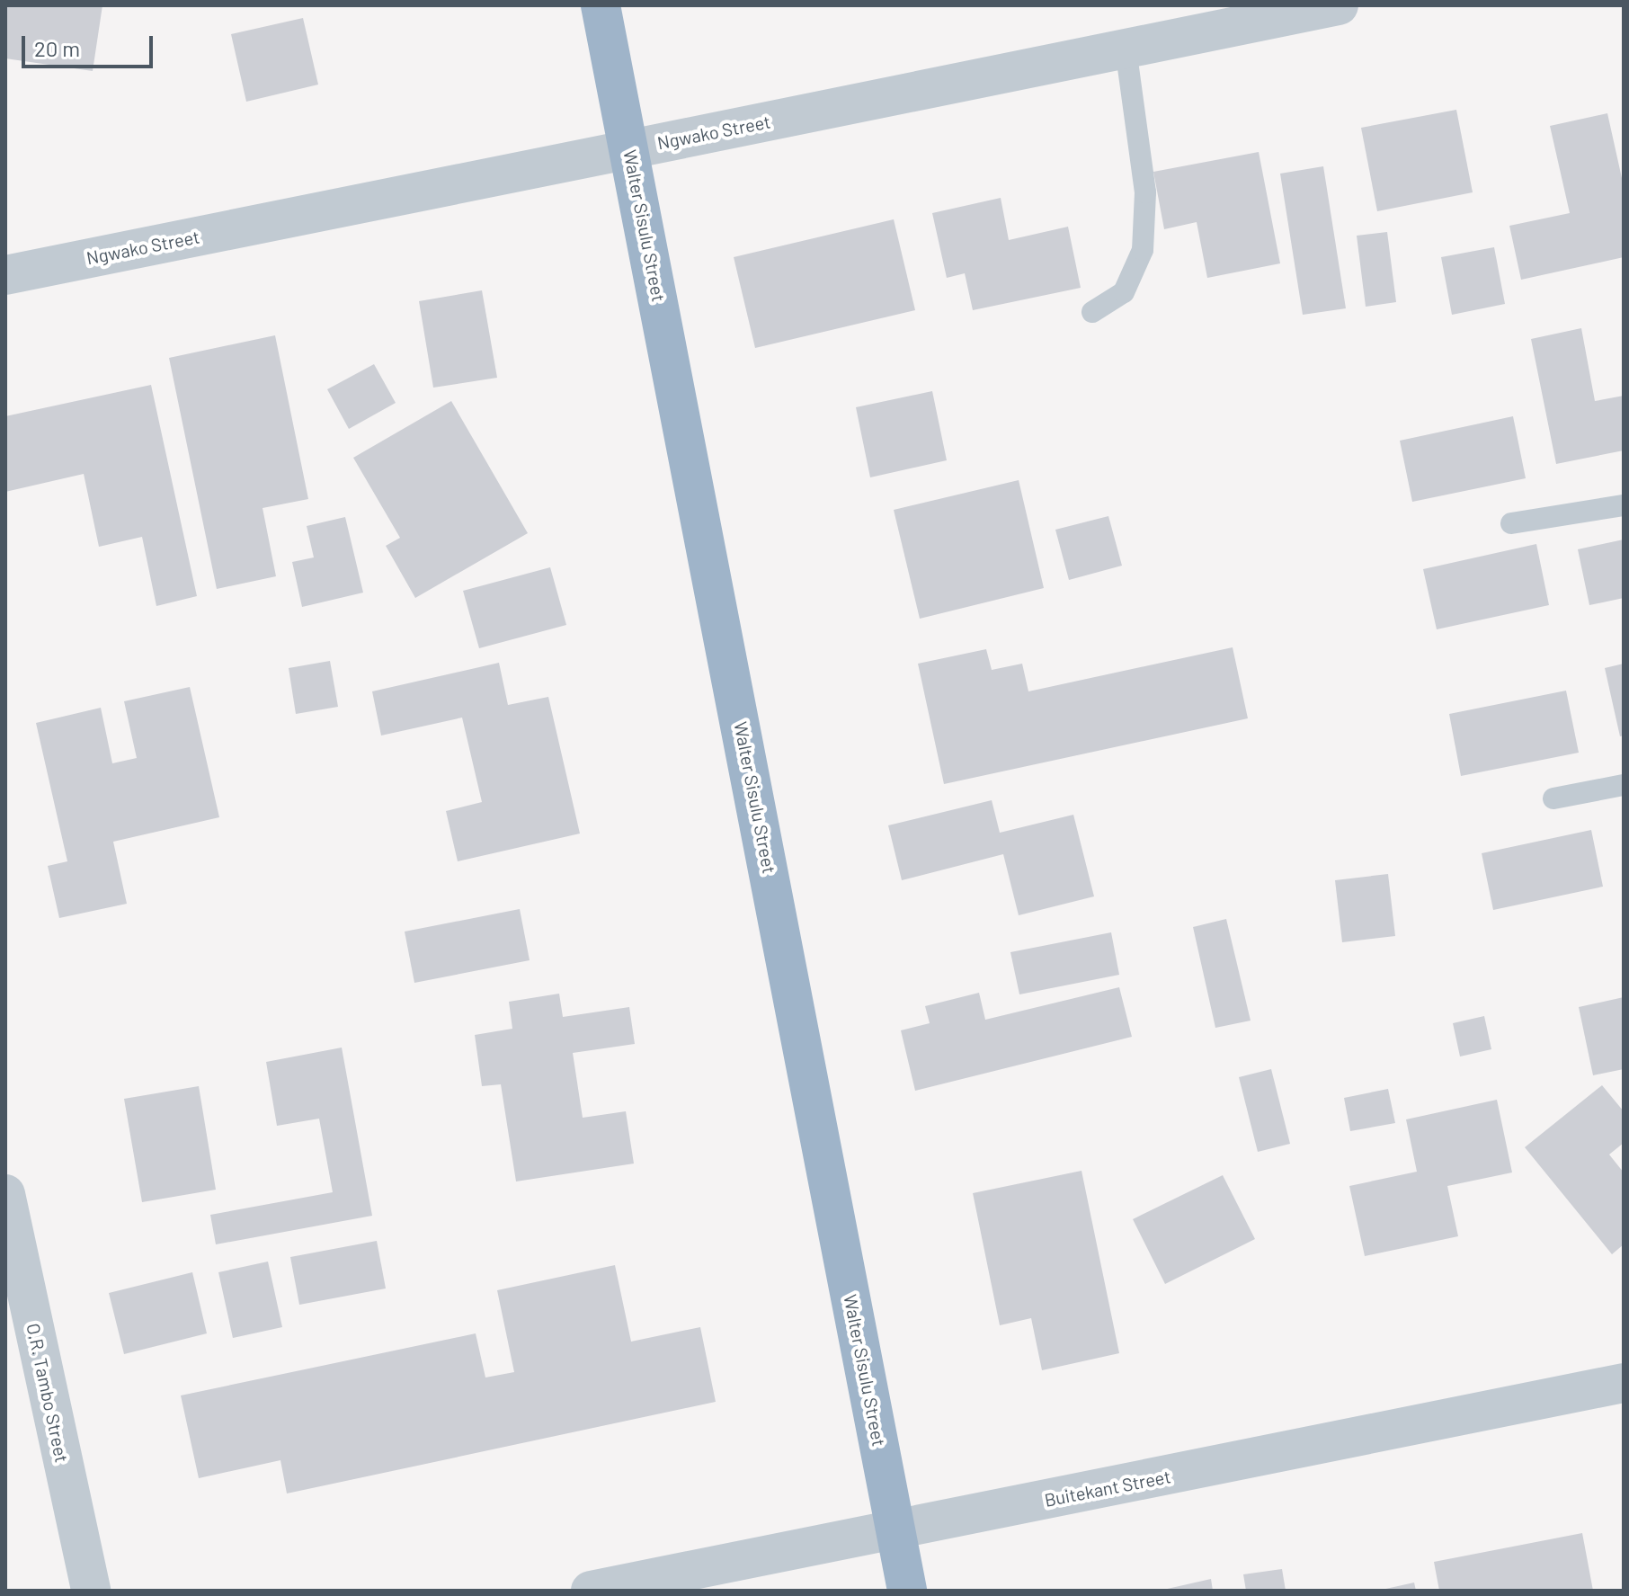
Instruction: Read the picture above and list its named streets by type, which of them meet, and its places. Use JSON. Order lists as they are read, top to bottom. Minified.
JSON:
{"streets":{"highway":["Walter Sisulu Street"],"street":["Ngwako Street","O.R. Tambo Street","Buitekant Street"]},"crossings":[["Ngwako Street","Walter Sisulu Street"],["Walter Sisulu Street","Buitekant Street"]],"scale_bar":"20 m"}
